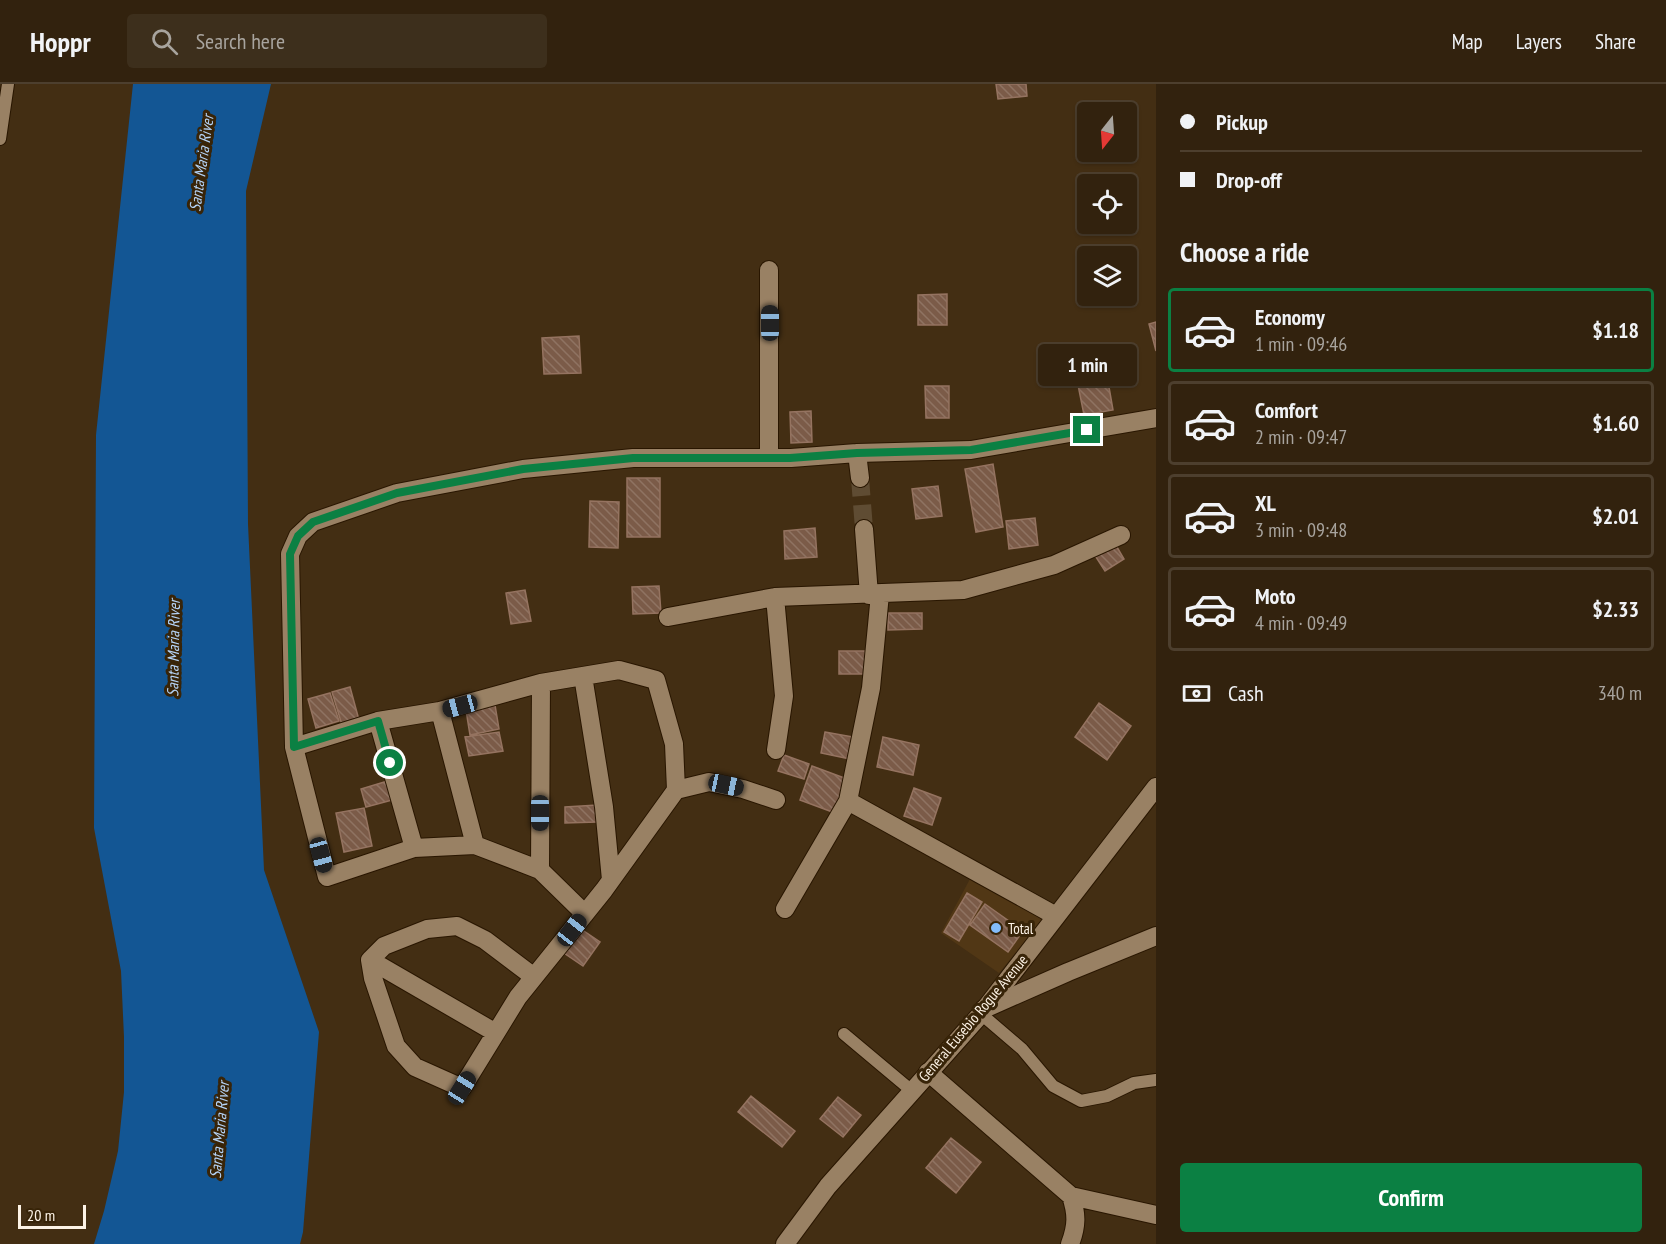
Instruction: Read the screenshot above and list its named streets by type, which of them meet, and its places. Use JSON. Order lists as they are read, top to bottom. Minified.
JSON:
{"streets":{"street":["General Eusebio Rogue Avenue"]},"water":["Santa Maria River"],"places":["Total"],"scale_bar":"20 m","north":"bottom","page":{"header":"Hoppr","search":"Search here","nav":["Map","Layers","Share"],"banner":["Pickup","Drop-off"],"heading":"Choose a ride","list":[{"name":"Economy","note":"1 min · 09:46","value":"$1.18"},{"name":"Comfort","note":"2 min · 09:47","value":"$1.60"},{"name":"XL","note":"3 min · 09:48","value":"$2.01"},{"name":"Moto","note":"4 min · 09:49","value":"$2.33"}],"bubble":"1 min","pay":["Cash","340 m"],"buttons":"Confirm","scale":"20 m"}}
